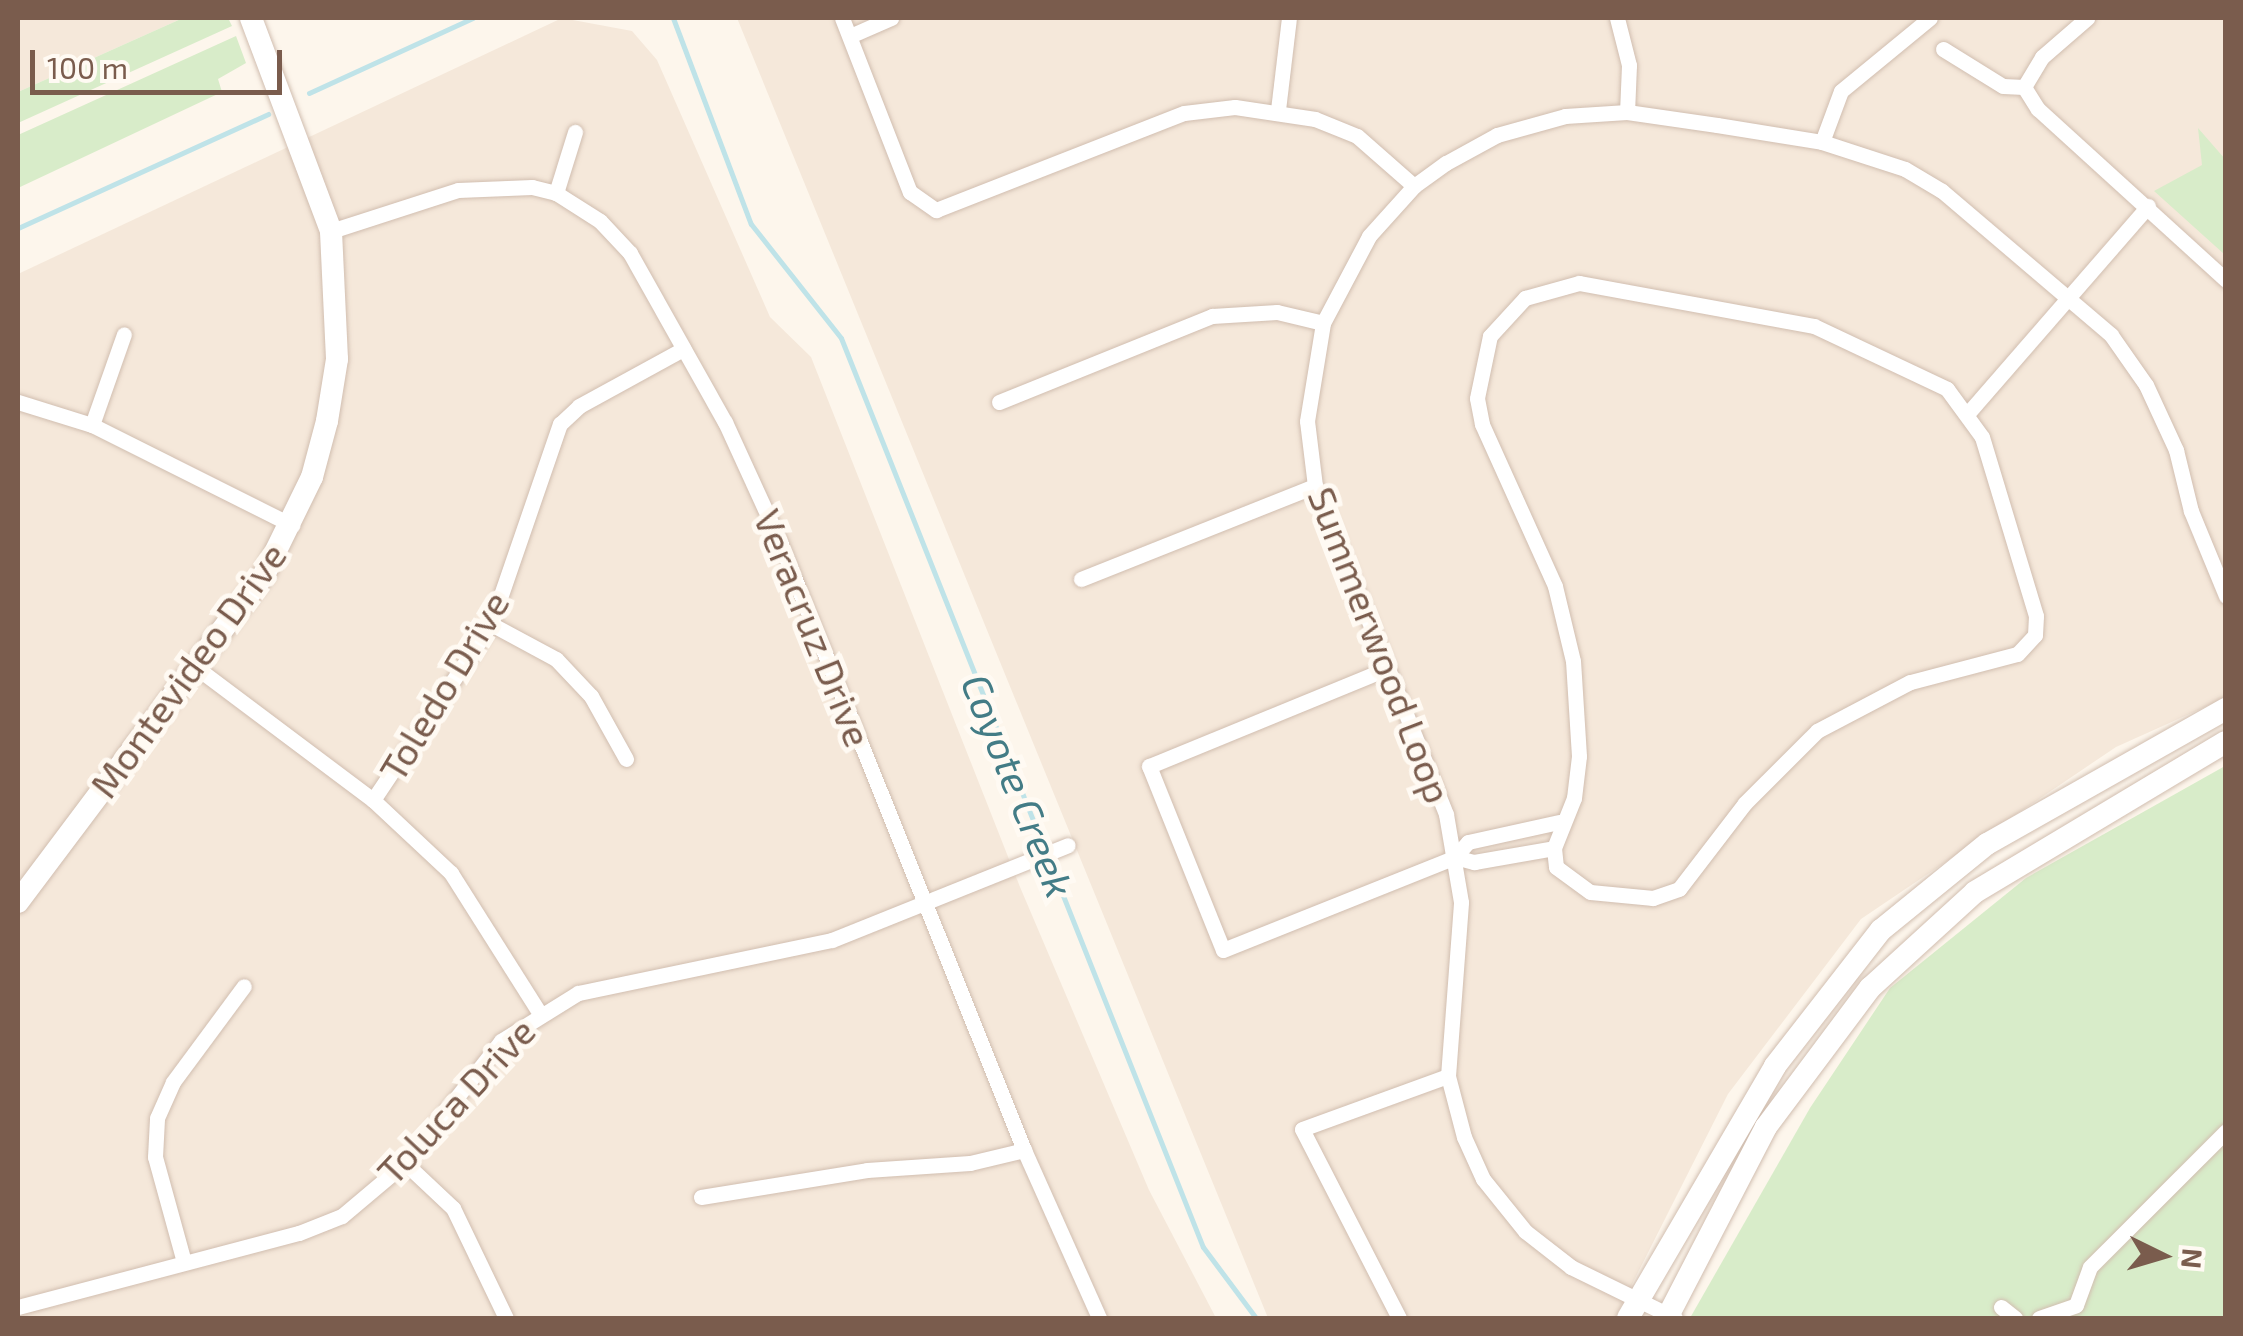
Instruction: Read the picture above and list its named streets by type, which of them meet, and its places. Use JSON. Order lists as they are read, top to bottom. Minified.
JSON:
{"streets":{"main road":["Montevideo Drive"],"street":["Veracruz Drive","Summerwood Loop","Toledo Drive","Toluca Drive"]},"crossings":[["Veracruz Drive","Montevideo Drive"],["Veracruz Drive","Toledo Drive"],["Veracruz Drive","Toluca Drive"]],"water":["Coyote Creek"],"scale_bar":"100 m","north":"right"}
